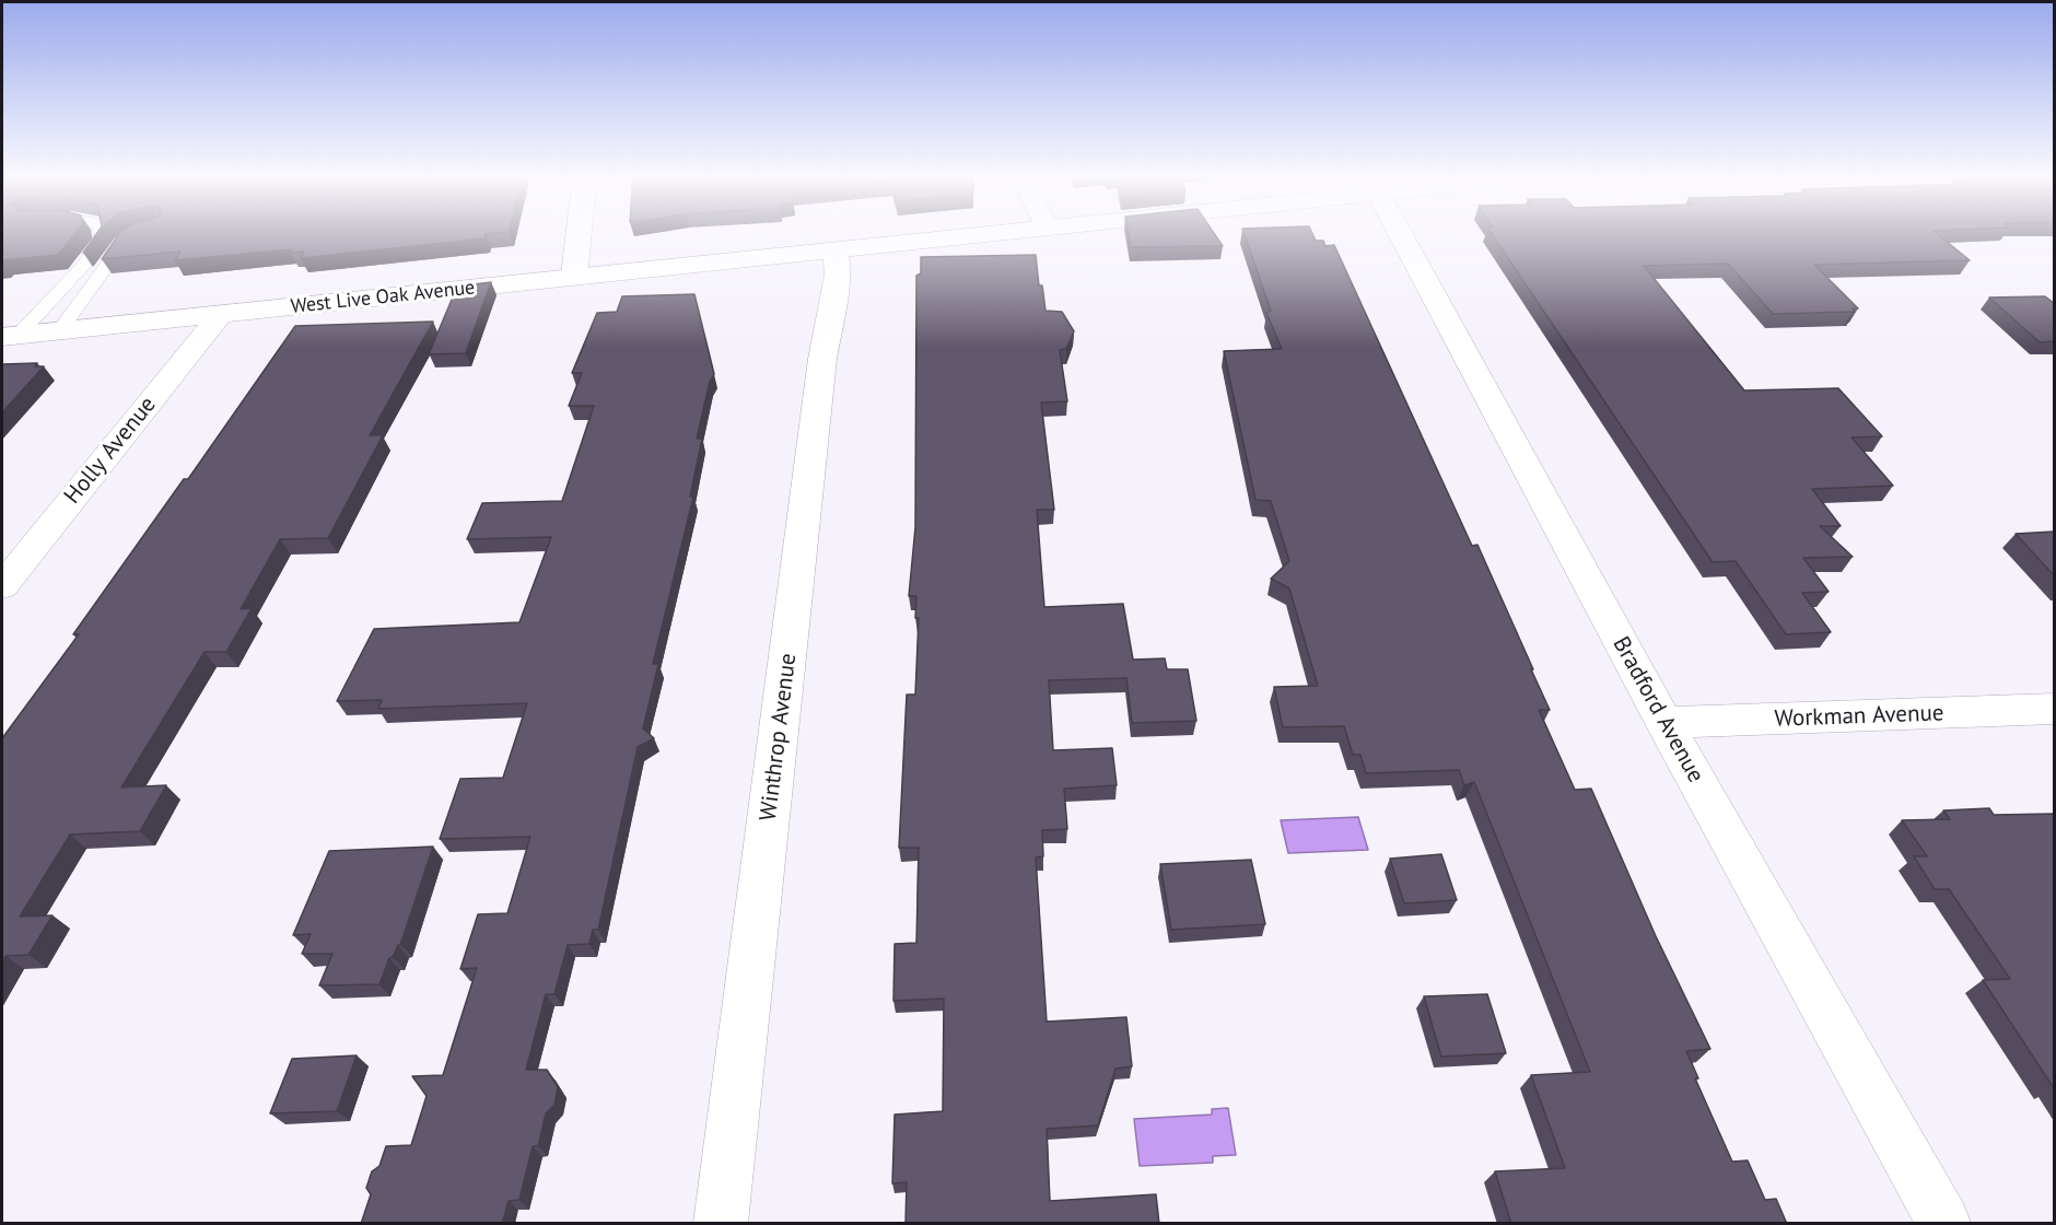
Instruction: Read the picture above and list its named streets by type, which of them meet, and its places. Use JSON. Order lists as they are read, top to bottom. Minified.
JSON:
{"streets":{"street":["West Live Oak Avenue","Holly Avenue","Bradford Avenue","Workman Avenue","Winthrop Avenue"]},"crossings":[["West Live Oak Avenue","Holly Avenue"],["West Live Oak Avenue","Winthrop Avenue"],["Bradford Avenue","Workman Avenue"]]}
